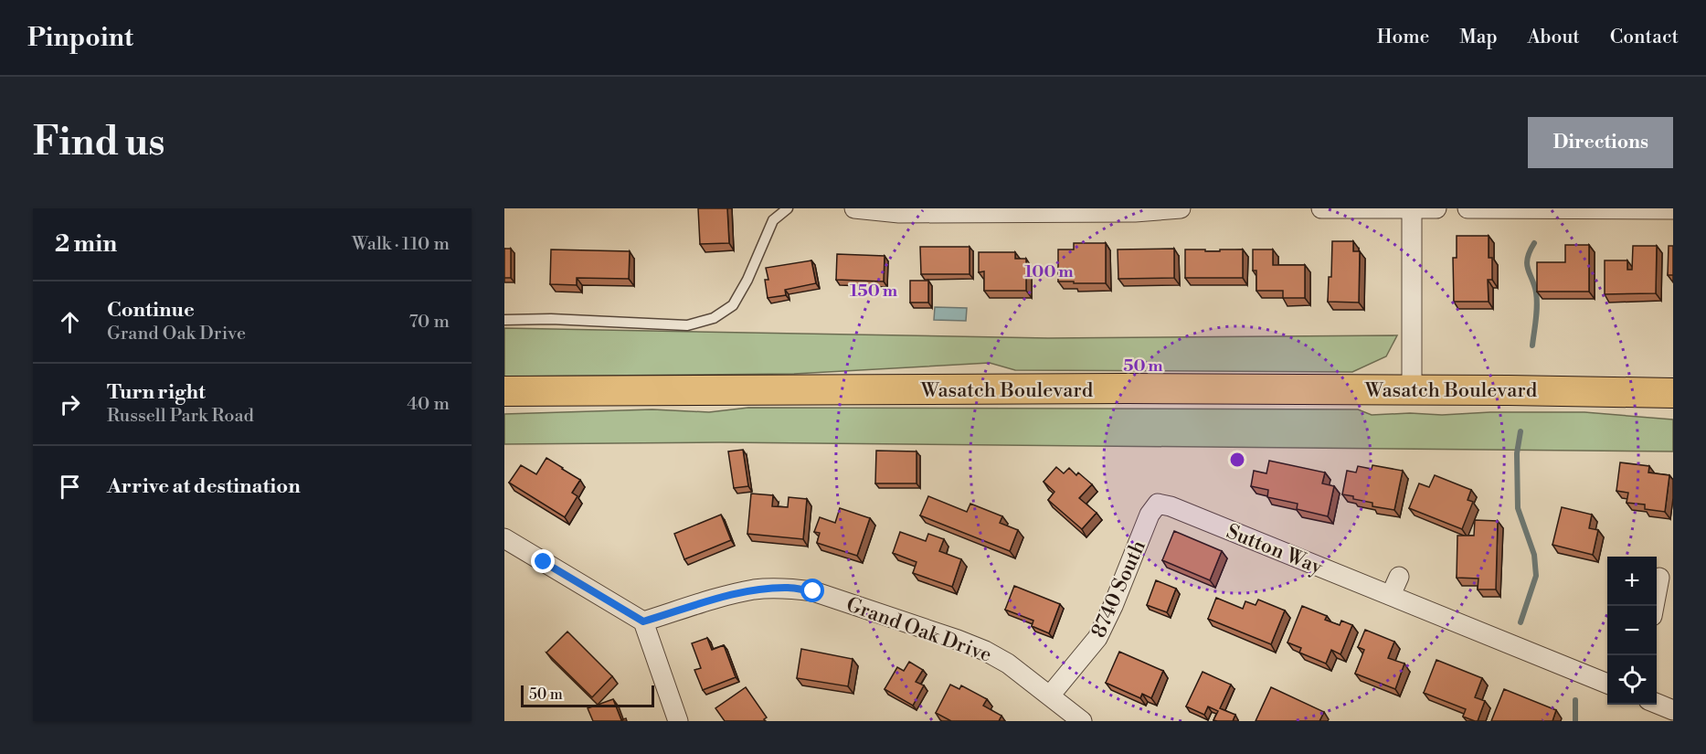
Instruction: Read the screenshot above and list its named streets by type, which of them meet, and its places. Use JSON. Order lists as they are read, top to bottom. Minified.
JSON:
{"streets":{"main road":["Wasatch Boulevard"],"street":["Sutton Way","8740 South","Grand Oak Drive"]},"crossings":[["Sutton Way","8740 South"],["8740 South","Grand Oak Drive"]],"scale_bar":"50 m","page":{"header":"Pinpoint","nav":["Home","Map","About","Contact"],"buttons":"Directions","title":"Find us","heading":["2 min","Walk · 110 m"],"list":[["Continue","Grand Oak Drive","70 m"],["Turn right","Russell Park Road","40 m"],"Arrive at destination"],"map_buttons":["+","−"],"scale":"50 m"},"rings":["100 m","150 m","50 m"]}
